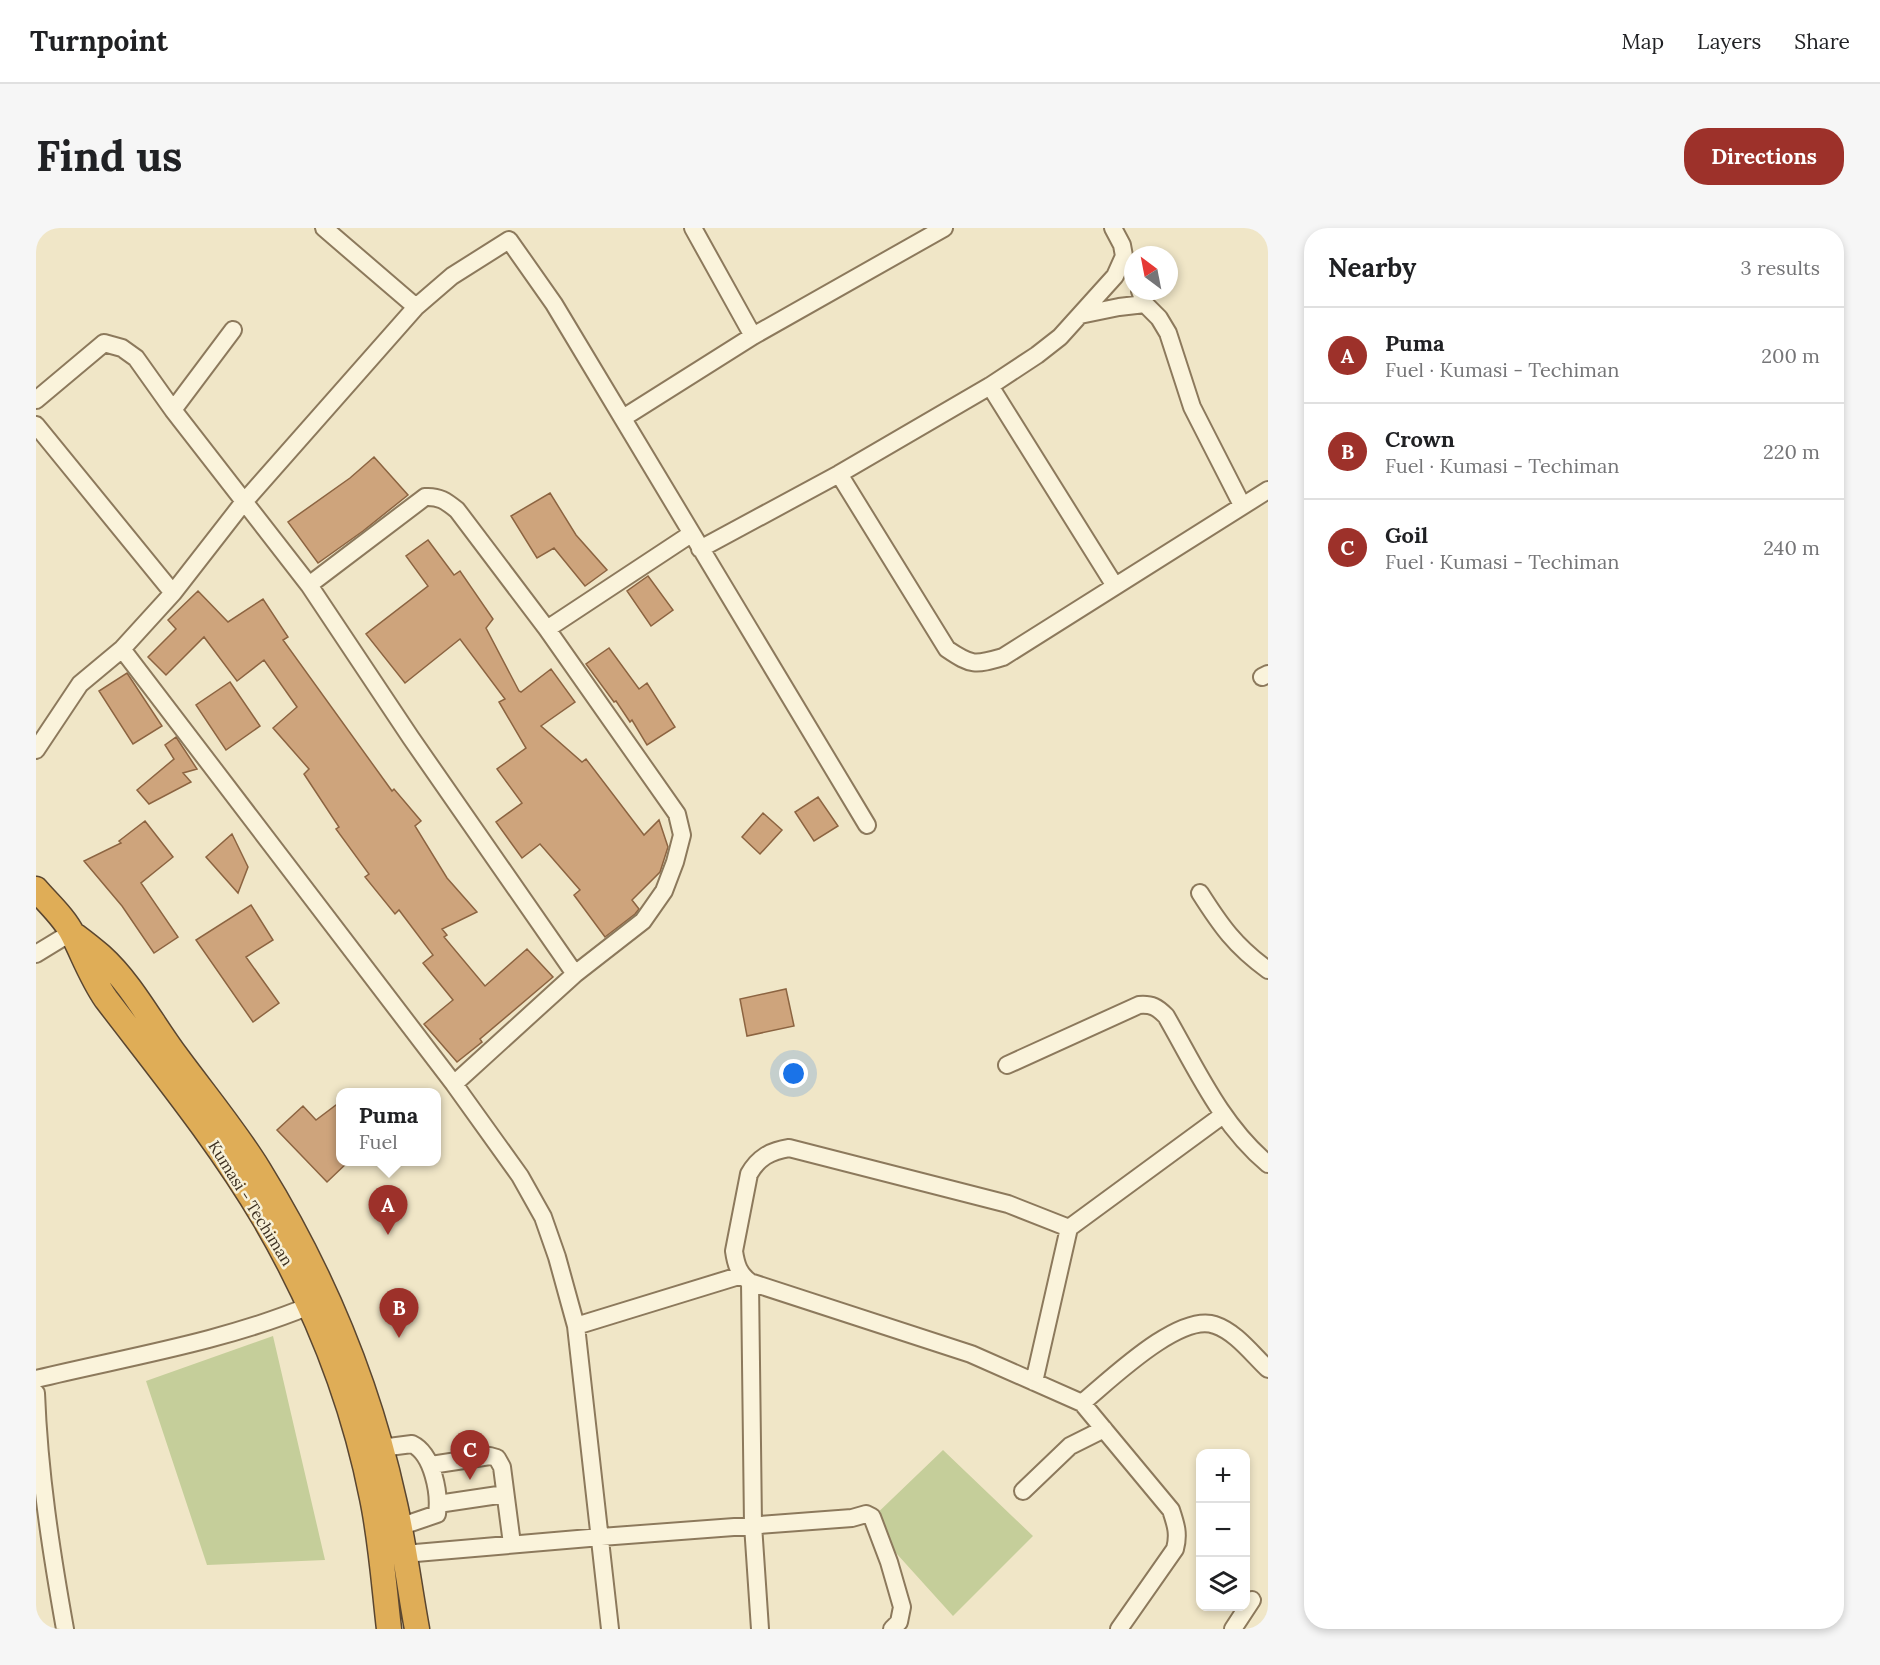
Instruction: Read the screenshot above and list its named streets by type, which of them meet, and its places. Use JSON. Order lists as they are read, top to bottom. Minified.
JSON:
{"streets":{"highway":["Kumasi - Techiman"]},"north":"top left","page":{"header":"Turnpoint","nav":["Map","Layers","Share"],"buttons":"Directions","title":"Find us","heading":["Nearby","3 results"],"list":[{"mark":"A","name":"Puma","note":"Fuel · Kumasi - Techiman","value":"200 m"},{"mark":"B","name":"Crown","note":"Fuel · Kumasi - Techiman","value":"220 m"},{"mark":"C","name":"Goil","note":"Fuel · Kumasi - Techiman","value":"240 m"}],"popup":["Puma","Fuel"],"pins":["A","B","C"],"map_buttons":["+","−"]}}
